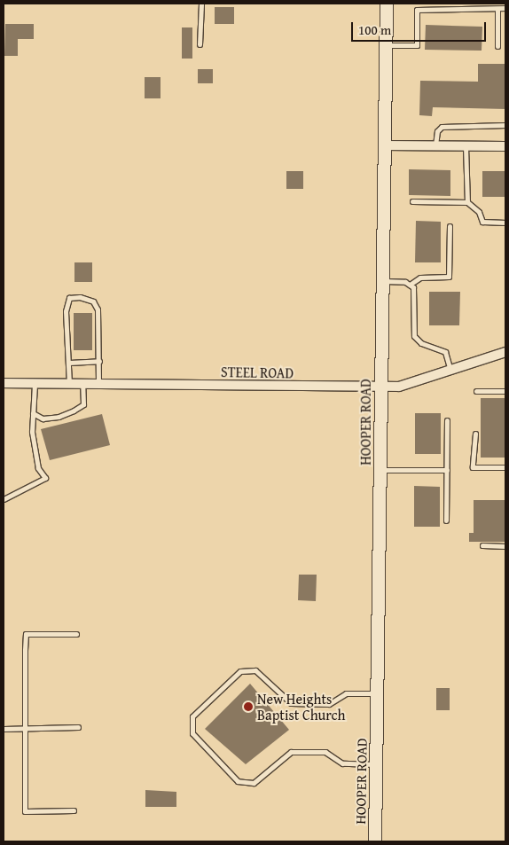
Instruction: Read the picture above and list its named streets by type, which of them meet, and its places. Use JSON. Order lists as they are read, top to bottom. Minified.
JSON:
{"streets":{"street":["STEEL ROAD","HOOPER ROAD"]},"crossings":[["STEEL ROAD","HOOPER ROAD"]],"places":["New Heights Baptist Church"],"scale_bar":"100 m"}
